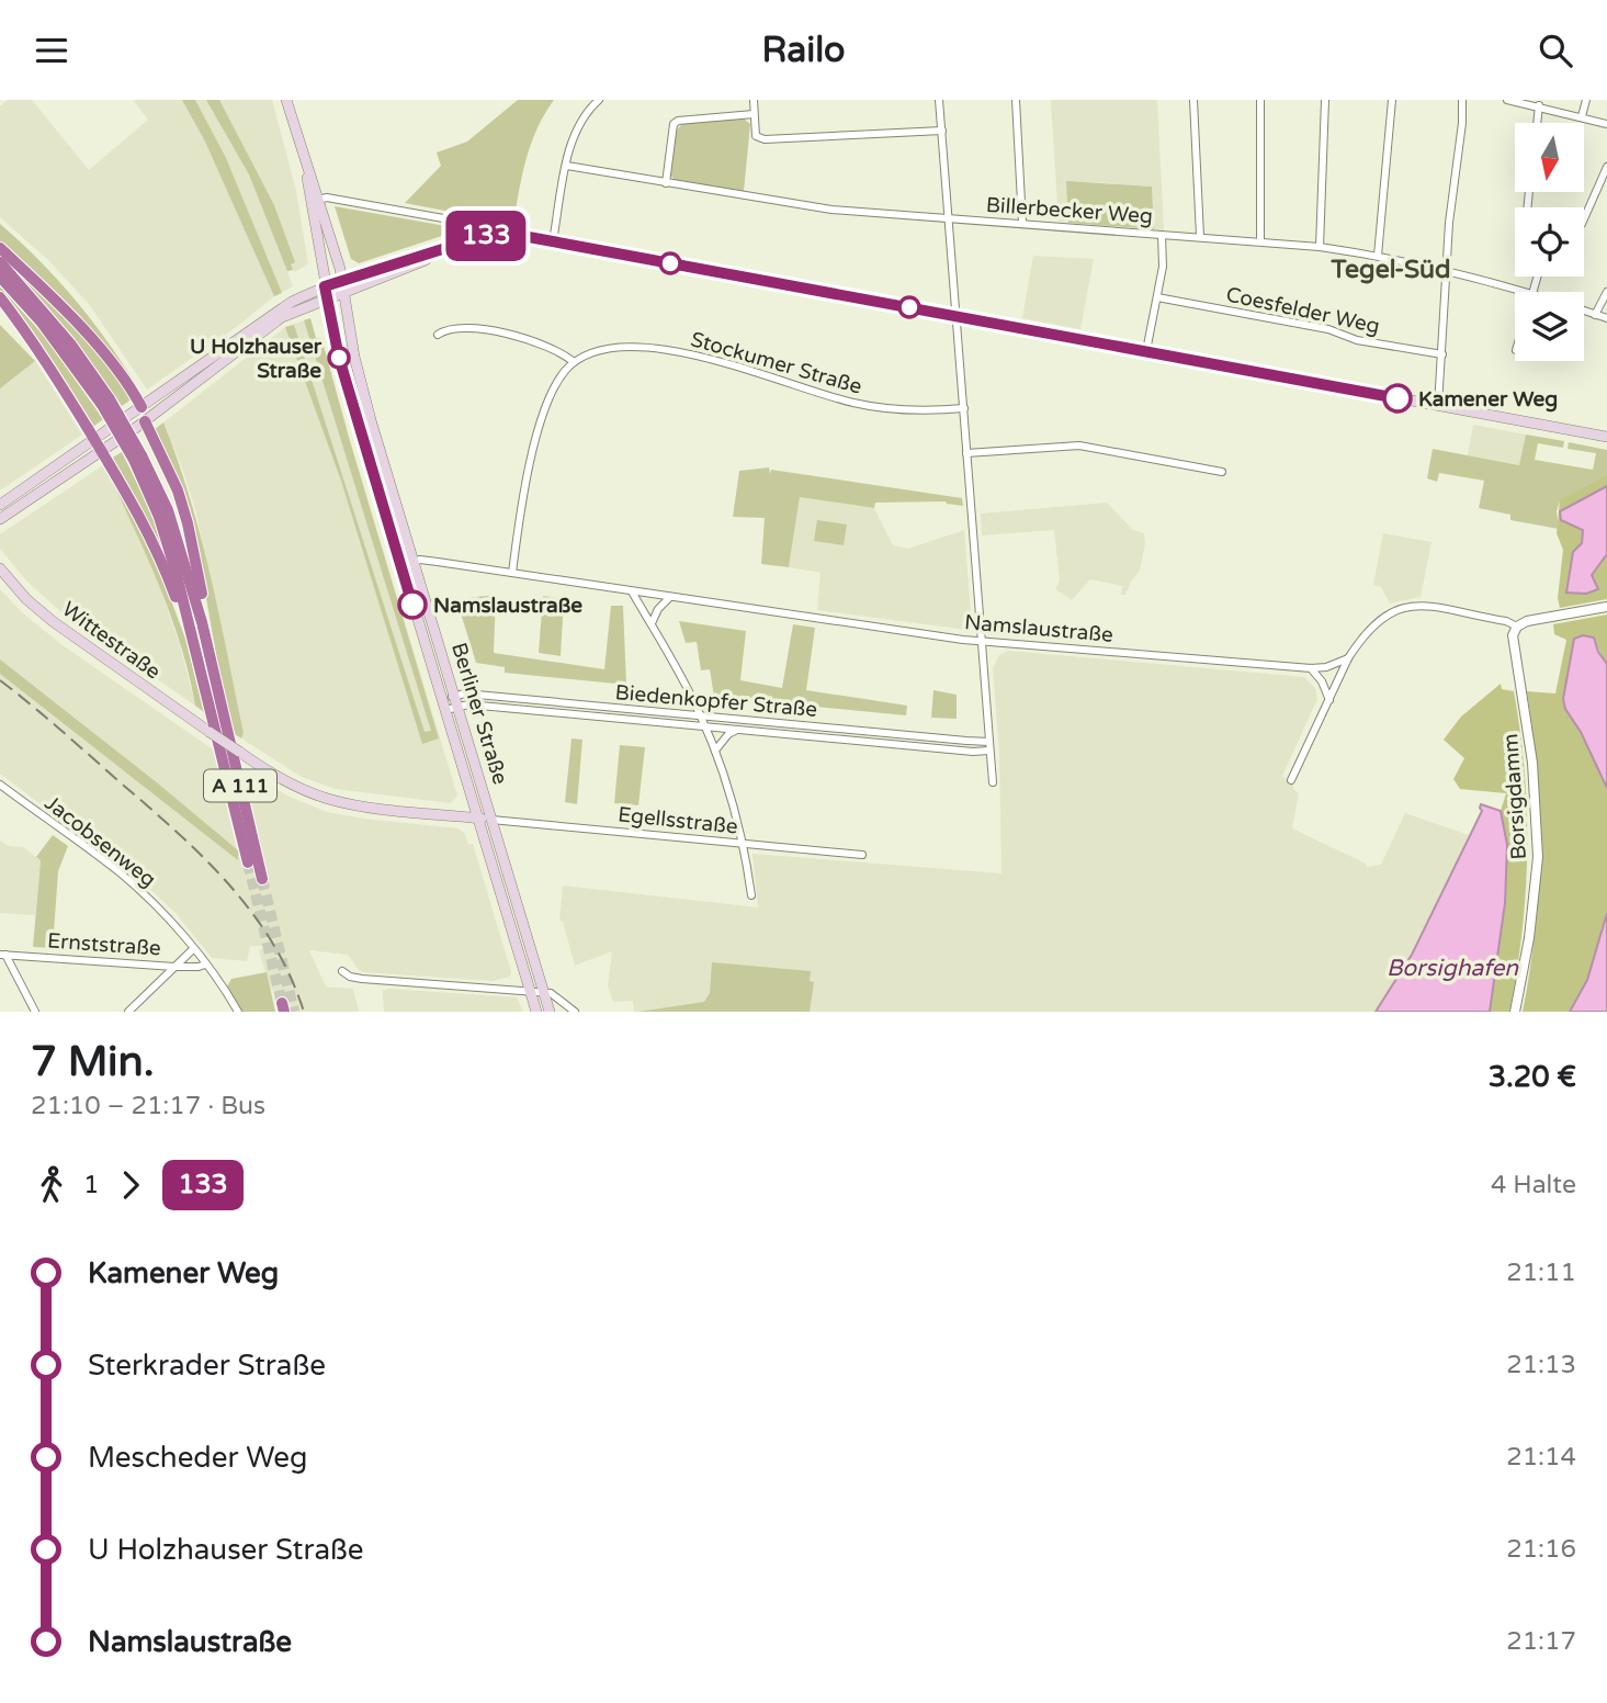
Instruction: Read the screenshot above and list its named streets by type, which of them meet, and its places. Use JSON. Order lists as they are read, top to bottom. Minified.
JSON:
{"streets":{"highway":["A 111"],"main road":["Wittestraße","Berliner Straße"],"street":["Billerbecker Weg","Coesfelder Weg","Stockumer Straße","Namslaustraße","Biedenkopfer Straße","Borsigdamm","Egellsstraße","Jacobsenweg","Ernststraße"]},"crossings":[["Namslaustraße","Berliner Straße"],["Wittestraße","Berliner Straße"],["Biedenkopfer Straße","Berliner Straße"],["Berliner Straße","Egellsstraße"],["Jacobsenweg","Ernststraße"]],"districts":["Tegel-Süd"],"water":["Borsighafen"],"places":["U Holzhauser Straße","Kamener Weg","Namslaustraße"],"lines":["bus line 133"],"north":"bottom","page":{"header":"Railo","on_map":"133","heading":["7 Min.","21:10 – 21:17 · Bus","3.20 €"],"legs":["1","133","4 Halte"],"list":[{"name":"Kamener Weg","value":"21:11"},{"name":"Sterkrader Straße","value":"21:13"},{"name":"Mescheder Weg","value":"21:14"},{"name":"U Holzhauser Straße","value":"21:16"},{"name":"Namslaustraße","value":"21:17"}]}}
